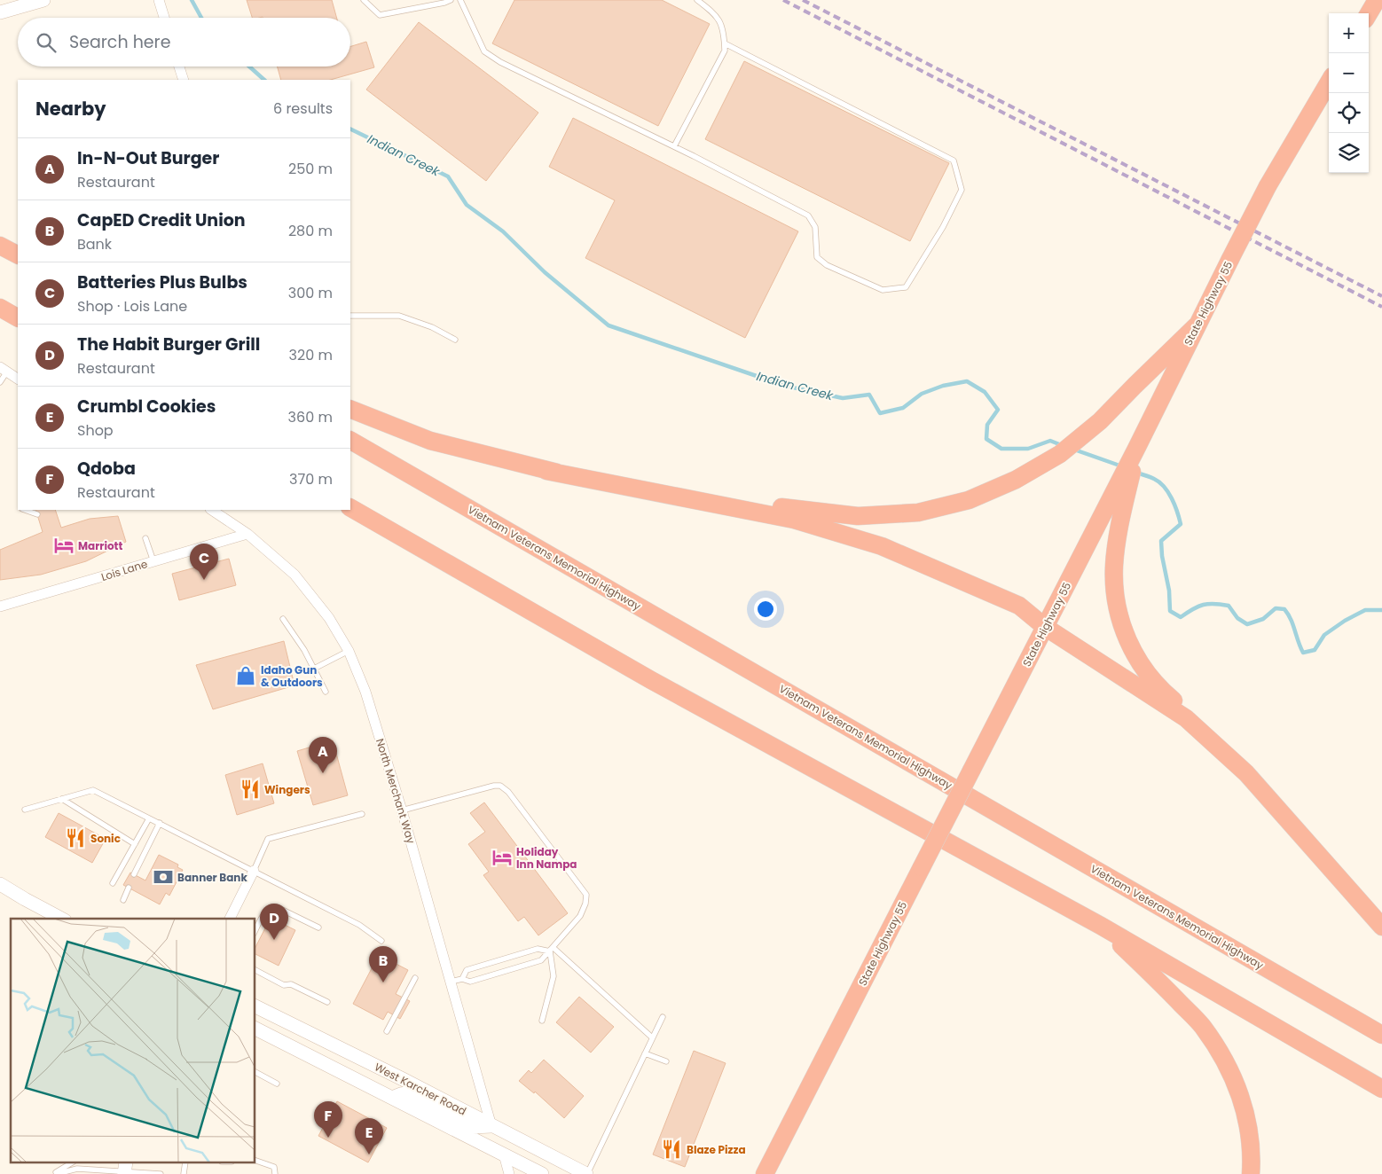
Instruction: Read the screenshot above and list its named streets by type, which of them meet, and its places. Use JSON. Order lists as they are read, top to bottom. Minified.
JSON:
{"streets":{"highway":["State Highway 55","Vietnam Veterans Memorial Highway"],"main road":["West Karcher Road"],"street":["Lois Lane","North Merchant Way"]},"crossings":[["Lois Lane","North Merchant Way"],["North Merchant Way","West Karcher Road"]],"water":["Indian Creek"],"places":{"hotel":["Marriott","Holiday Inn Nampa"],"shop":["Idaho Gun & Outdoors"],"restaurant":["Wingers","Sonic","Blaze Pizza"],"bank":["Banner Bank"]},"page":{"map_buttons":["+","−"],"search":"Search here","heading":["Nearby","6 results"],"list":[{"mark":"A","name":"In-N-Out Burger","note":"Restaurant","value":"250 m"},{"mark":"B","name":"CapED Credit Union","note":"Bank","value":"280 m"},{"mark":"C","name":"Batteries Plus Bulbs","note":"Shop · Lois Lane","value":"300 m"},{"mark":"D","name":"The Habit Burger Grill","note":"Restaurant","value":"320 m"},{"mark":"E","name":"Crumbl Cookies","note":"Shop","value":"360 m"},{"mark":"F","name":"Qdoba","note":"Restaurant","value":"370 m"}],"pins":["C","A","D","B","F","E"]}}
